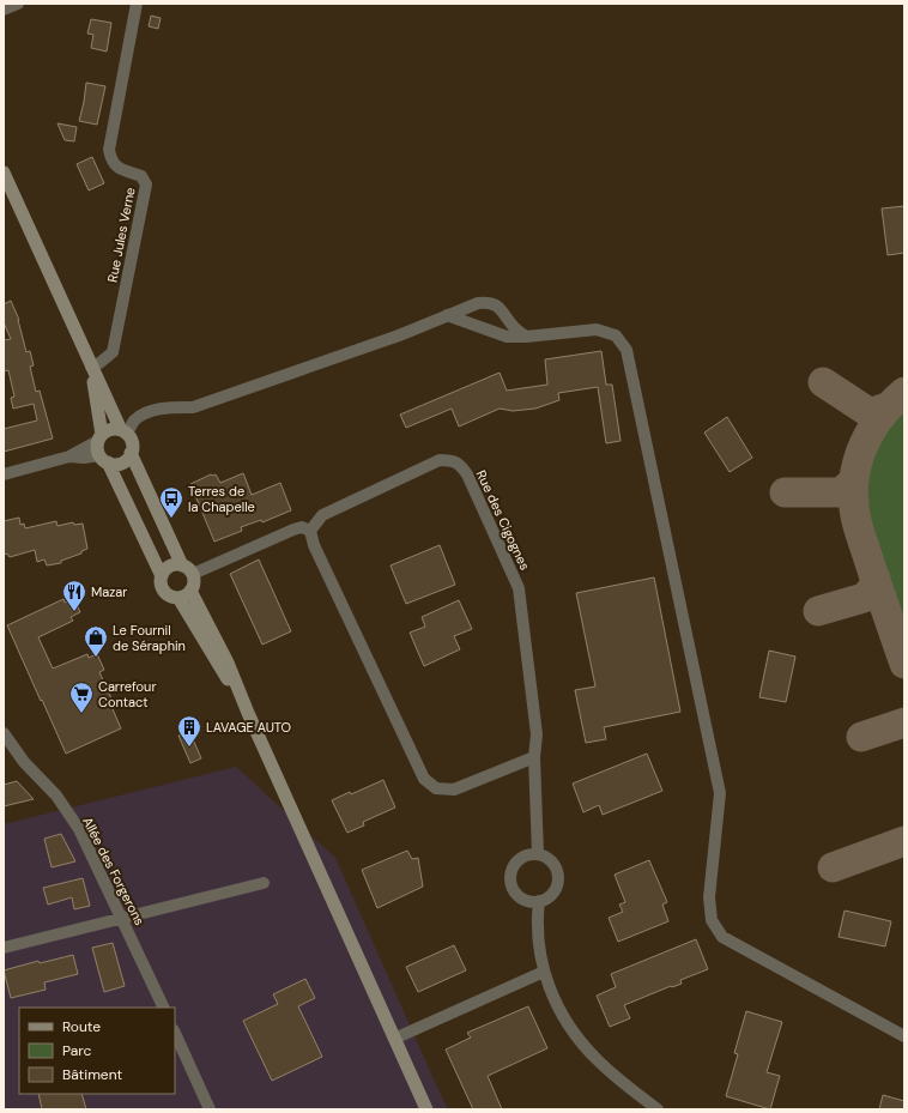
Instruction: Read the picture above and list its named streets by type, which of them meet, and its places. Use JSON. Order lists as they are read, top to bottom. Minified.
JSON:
{"streets":{"street":["Rue Jules Verne","Rue des Cigognes","Allée des Forgerons"]},"places":{"bus stop":["Terres de la Chapelle"],"restaurant":["Mazar"],"shop":["Le Fournil de Séraphin"],"supermarket":["Carrefour Contact"],"building":["LAVAGE AUTO"]},"legend":["Route","Parc","Bâtiment"]}
